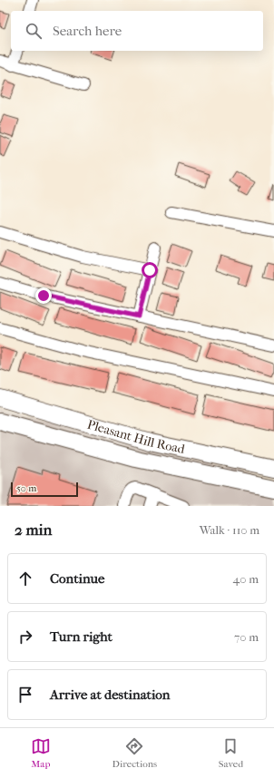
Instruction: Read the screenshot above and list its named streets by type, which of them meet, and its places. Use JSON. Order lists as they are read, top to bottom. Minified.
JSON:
{"streets":{"highway":["Pleasant Hill Road"]},"scale_bar":"50 m","page":{"search":"Search here","scale":"50 m","heading":["2 min","Walk · 110 m"],"list":[["Continue","40 m"],["Turn right","70 m"],"Arrive at destination"],"nav":["Map","Directions","Saved"]}}
